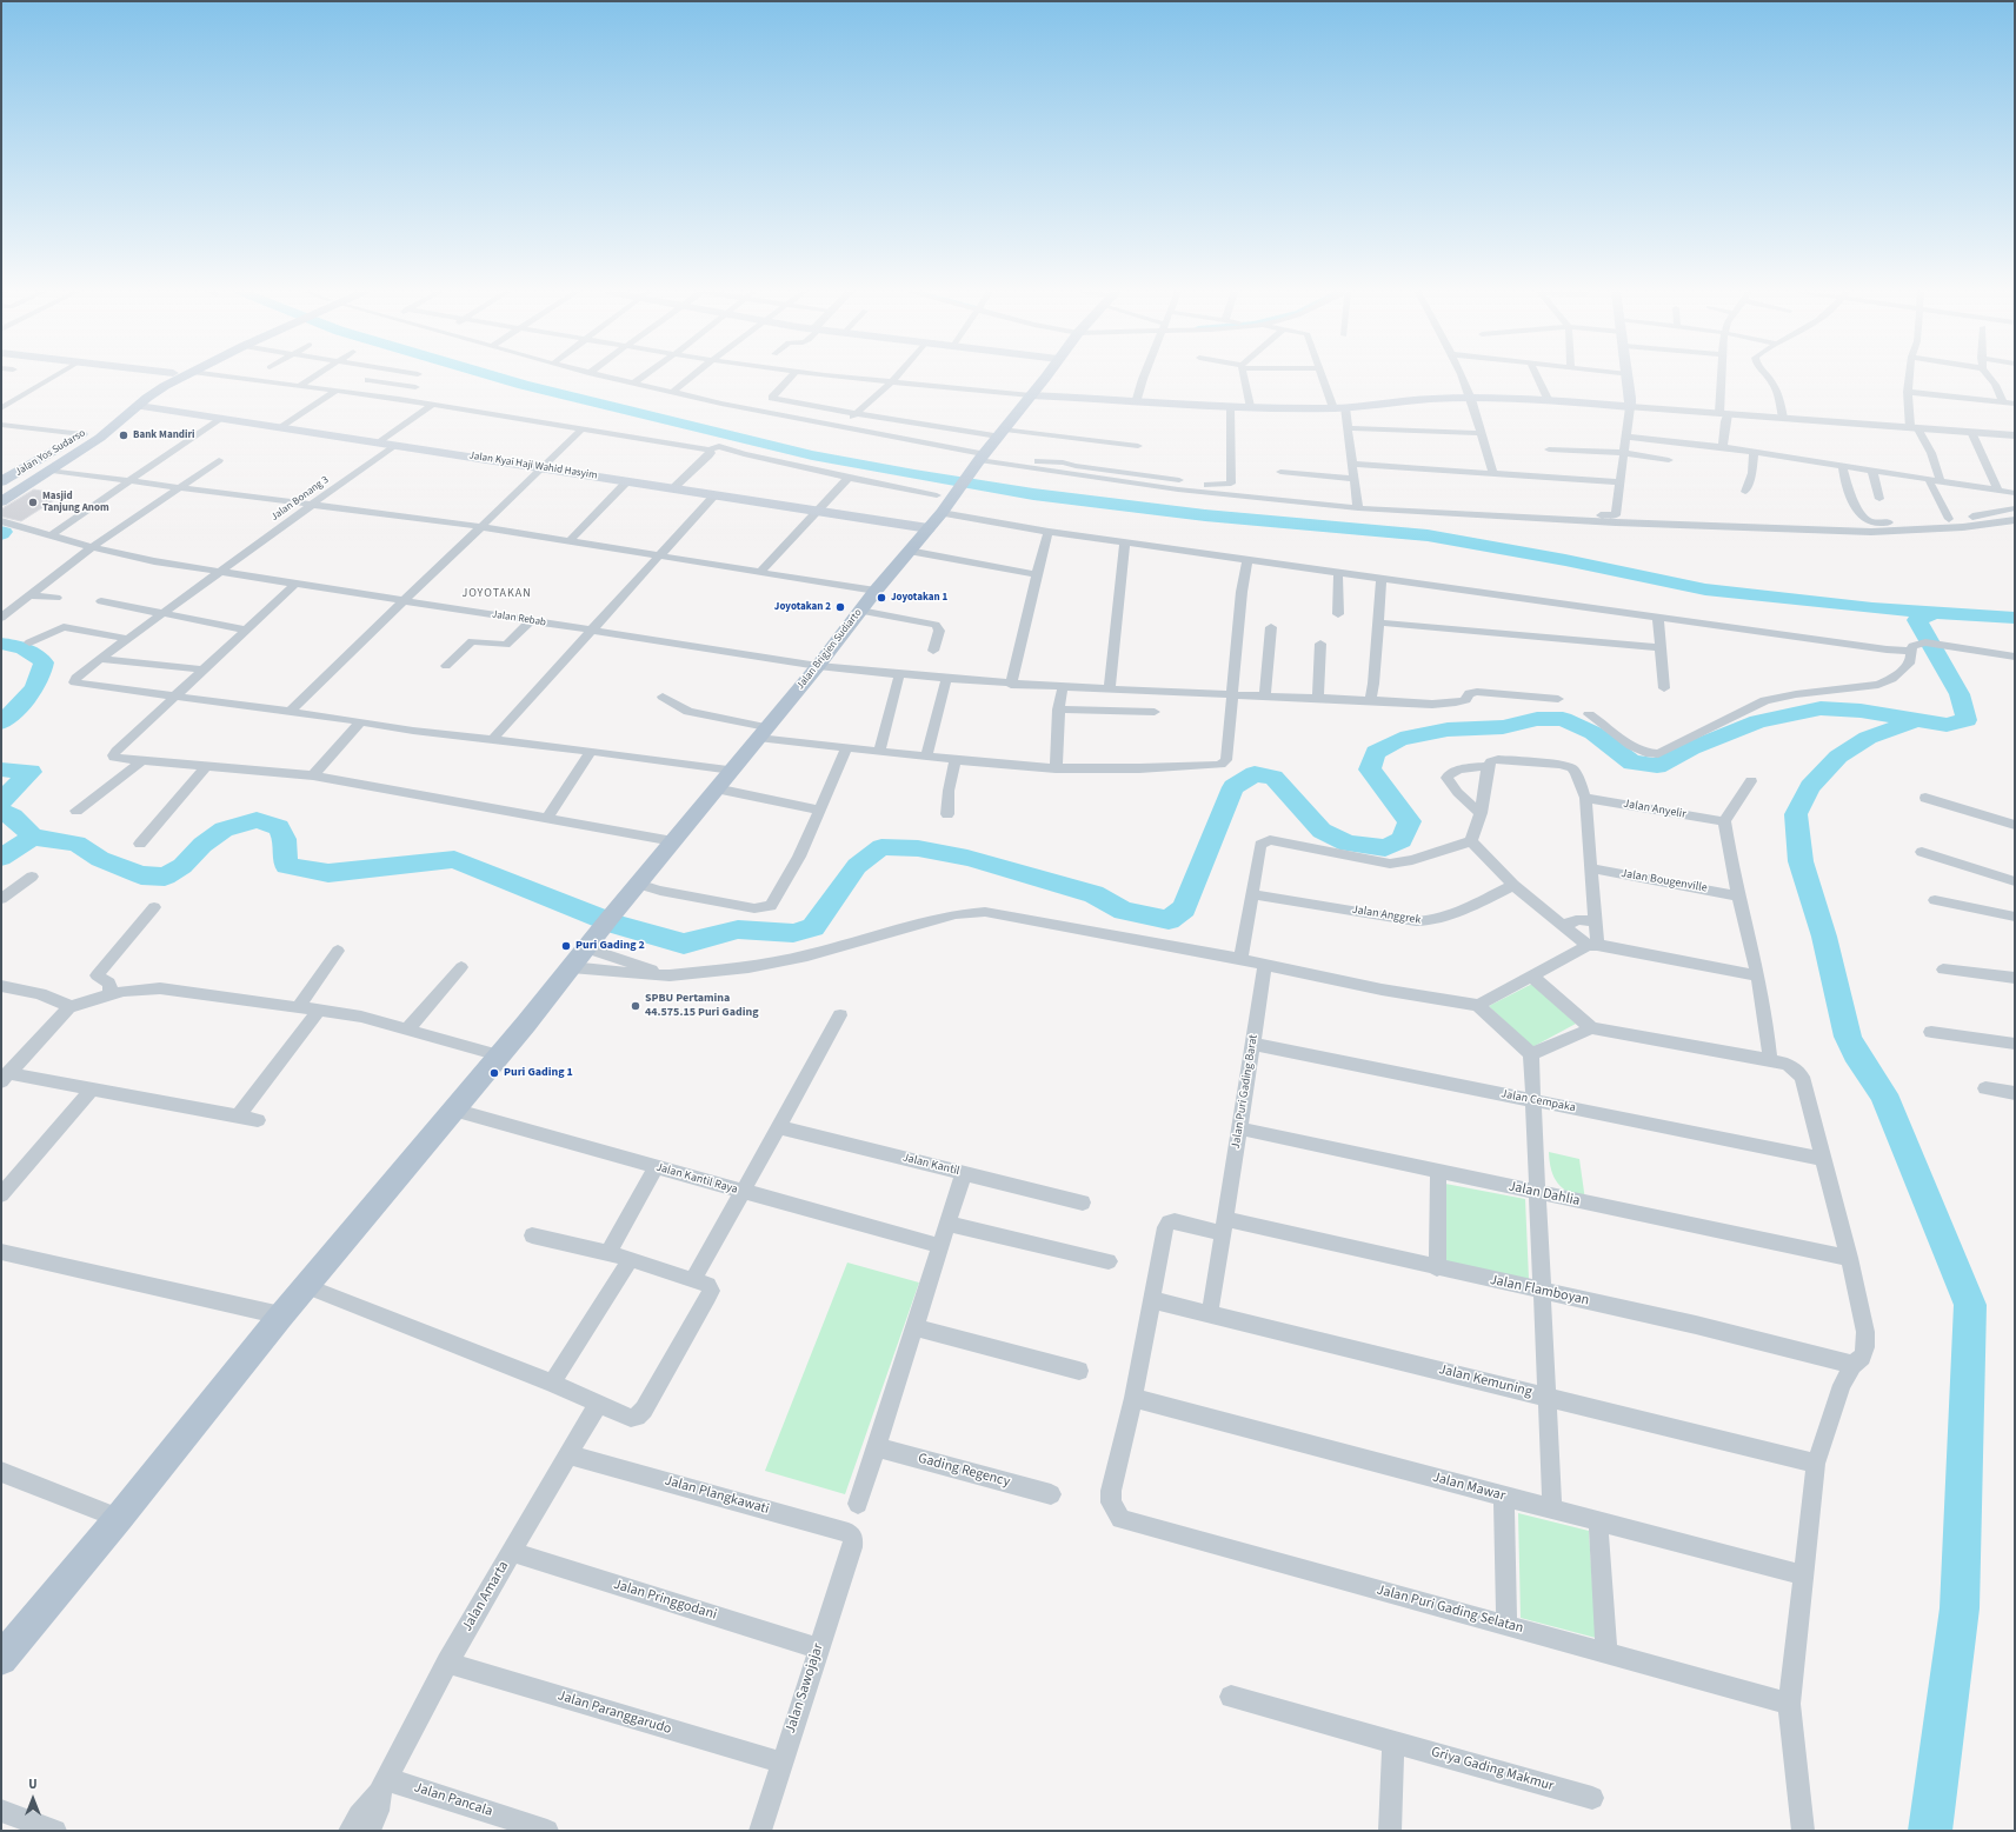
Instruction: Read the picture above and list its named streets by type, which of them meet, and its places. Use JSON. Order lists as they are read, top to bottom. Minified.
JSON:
{"streets":{"main road":["Jalan Yos Sudarso","Jalan Kyai Haji Wahid Hasyim","Jalan Brigjen Sudiarto"],"street":["Jalan Bonang 3","Jalan Rebab","Jalan Anyelir","Jalan Bougenville","Jalan Anggrek","Jalan Puri Gading Barat","Jalan Cempaka","Jalan Kantil","Jalan Kantil Raya","Jalan Dahlia","Jalan Flamboyan","Jalan Kemuning","Gading Regency","Jalan Mawar","Jalan Plangkawati","Jalan Amarta","Jalan Pringgodani","Jalan Puri Gading Selatan","Jalan Sawojajar","Jalan Paranggarudo","Griya Gading Makmur","Jalan Pancala"]},"crossings":[["Jalan Kyai Haji Wahid Hasyim","Jalan Bonang 3"],["Jalan Kyai Haji Wahid Hasyim","Jalan Brigjen Sudiarto"],["Jalan Bonang 3","Jalan Rebab"],["Jalan Rebab","Jalan Brigjen Sudiarto"],["Jalan Brigjen Sudiarto","Jalan Kantil Raya"],["Jalan Puri Gading Barat","Jalan Cempaka"],["Jalan Puri Gading Barat","Jalan Dahlia"],["Jalan Puri Gading Barat","Jalan Flamboyan"],["Jalan Puri Gading Barat","Jalan Kemuning"],["Jalan Flamboyan","Jalan Kemuning"],["Jalan Mawar","Jalan Puri Gading Selatan"],["Jalan Plangkawati","Jalan Amarta"],["Jalan Plangkawati","Jalan Sawojajar"],["Jalan Amarta","Jalan Pringgodani"],["Jalan Amarta","Jalan Paranggarudo"],["Jalan Amarta","Jalan Pancala"],["Jalan Pringgodani","Jalan Sawojajar"],["Jalan Sawojajar","Jalan Paranggarudo"]],"districts":["JOYOTAKAN"],"places":["Bank Mandiri","Masjid Tanjung Anom","Joyotakan 1","Joyotakan 2","Puri Gading 2","SPBU Pertamina 44.575.15 Puri Gading","Puri Gading 1"],"north":"top"}
